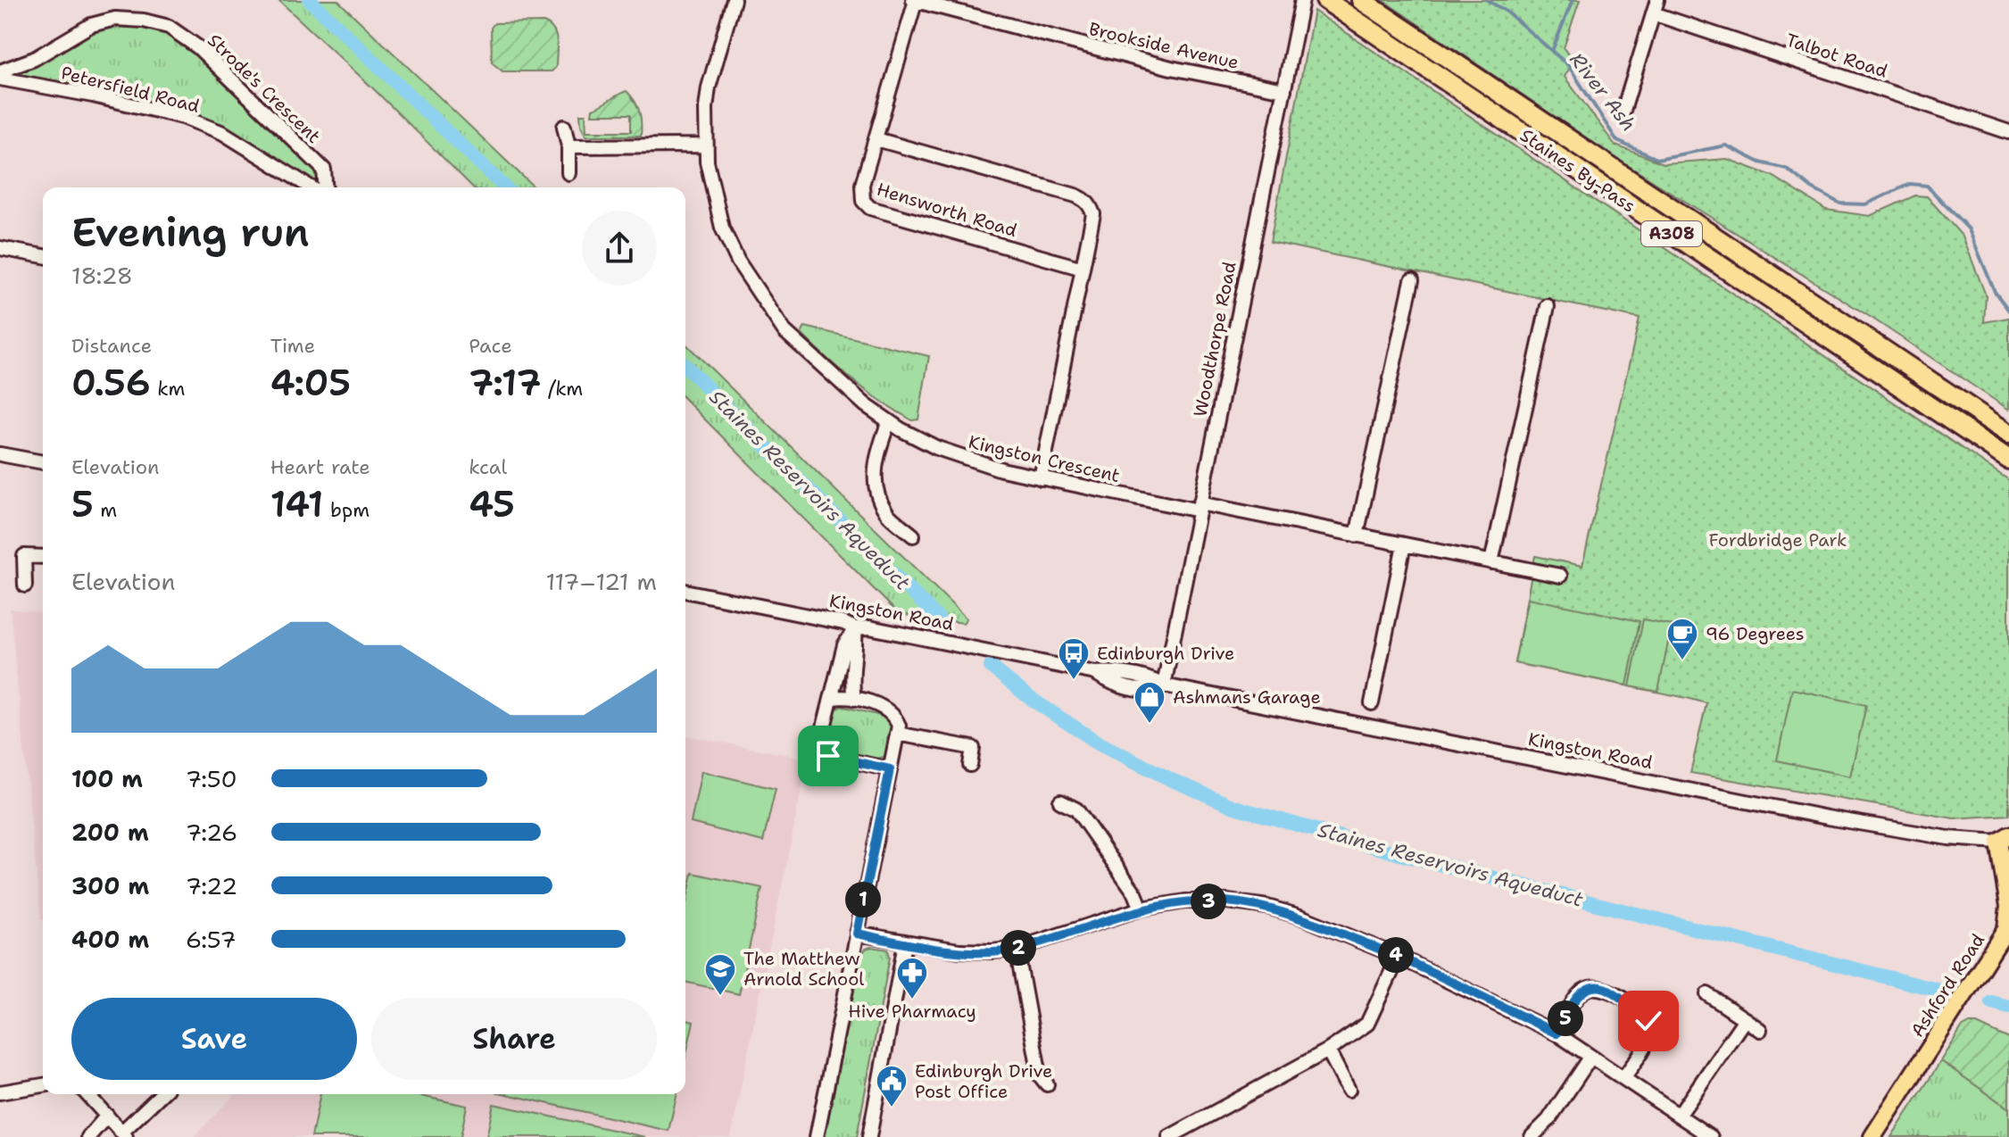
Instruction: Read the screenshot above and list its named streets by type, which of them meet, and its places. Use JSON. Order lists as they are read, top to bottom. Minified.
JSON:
{"streets":{"highway":["Staines By-Pass","A308"],"main road":["Ashford Road"],"street":["Brookside Avenue","Talbot Road","Strode's Crescent","Petersfield Road","Hensworth Road","Woodthorpe Road","Kingston Crescent","Kingston Road"]},"crossings":[["Brookside Avenue","Hensworth Road"],["Brookside Avenue","Woodthorpe Road"],["Woodthorpe Road","Kingston Crescent"],["Woodthorpe Road","Kingston Road"],["Kingston Road","Ashford Road"]],"water":["River Ash","Staines Reservoirs Aqueduct"],"parks":["Fordbridge Park"],"places":{"cafe":["96 Degrees"],"bus stop":["Edinburgh Drive"],"shop":["Ashmans Garage"],"school or university":["The Matthew Arnold School"],"pharmacy":["Hive Pharmacy"],"public building":["Edinburgh Drive Post Office"]},"page":{"heading":["Evening run","18:28"],"stats":[["Distance","0.56 km"],["Time","4:05"],["Pace","7:17 /km"],["Elevation","5 m"],["Heart rate","141 bpm"],["kcal","45"]],"chart":["Elevation","117–121 m"],"list":[{"name":"100 m","note":"7:50"},{"name":"200 m","note":"7:26"},{"name":"300 m","note":"7:22"},{"name":"400 m","note":"6:57"}],"pins":["1","3","2","4","5"],"buttons":["Save","Share"]}}
